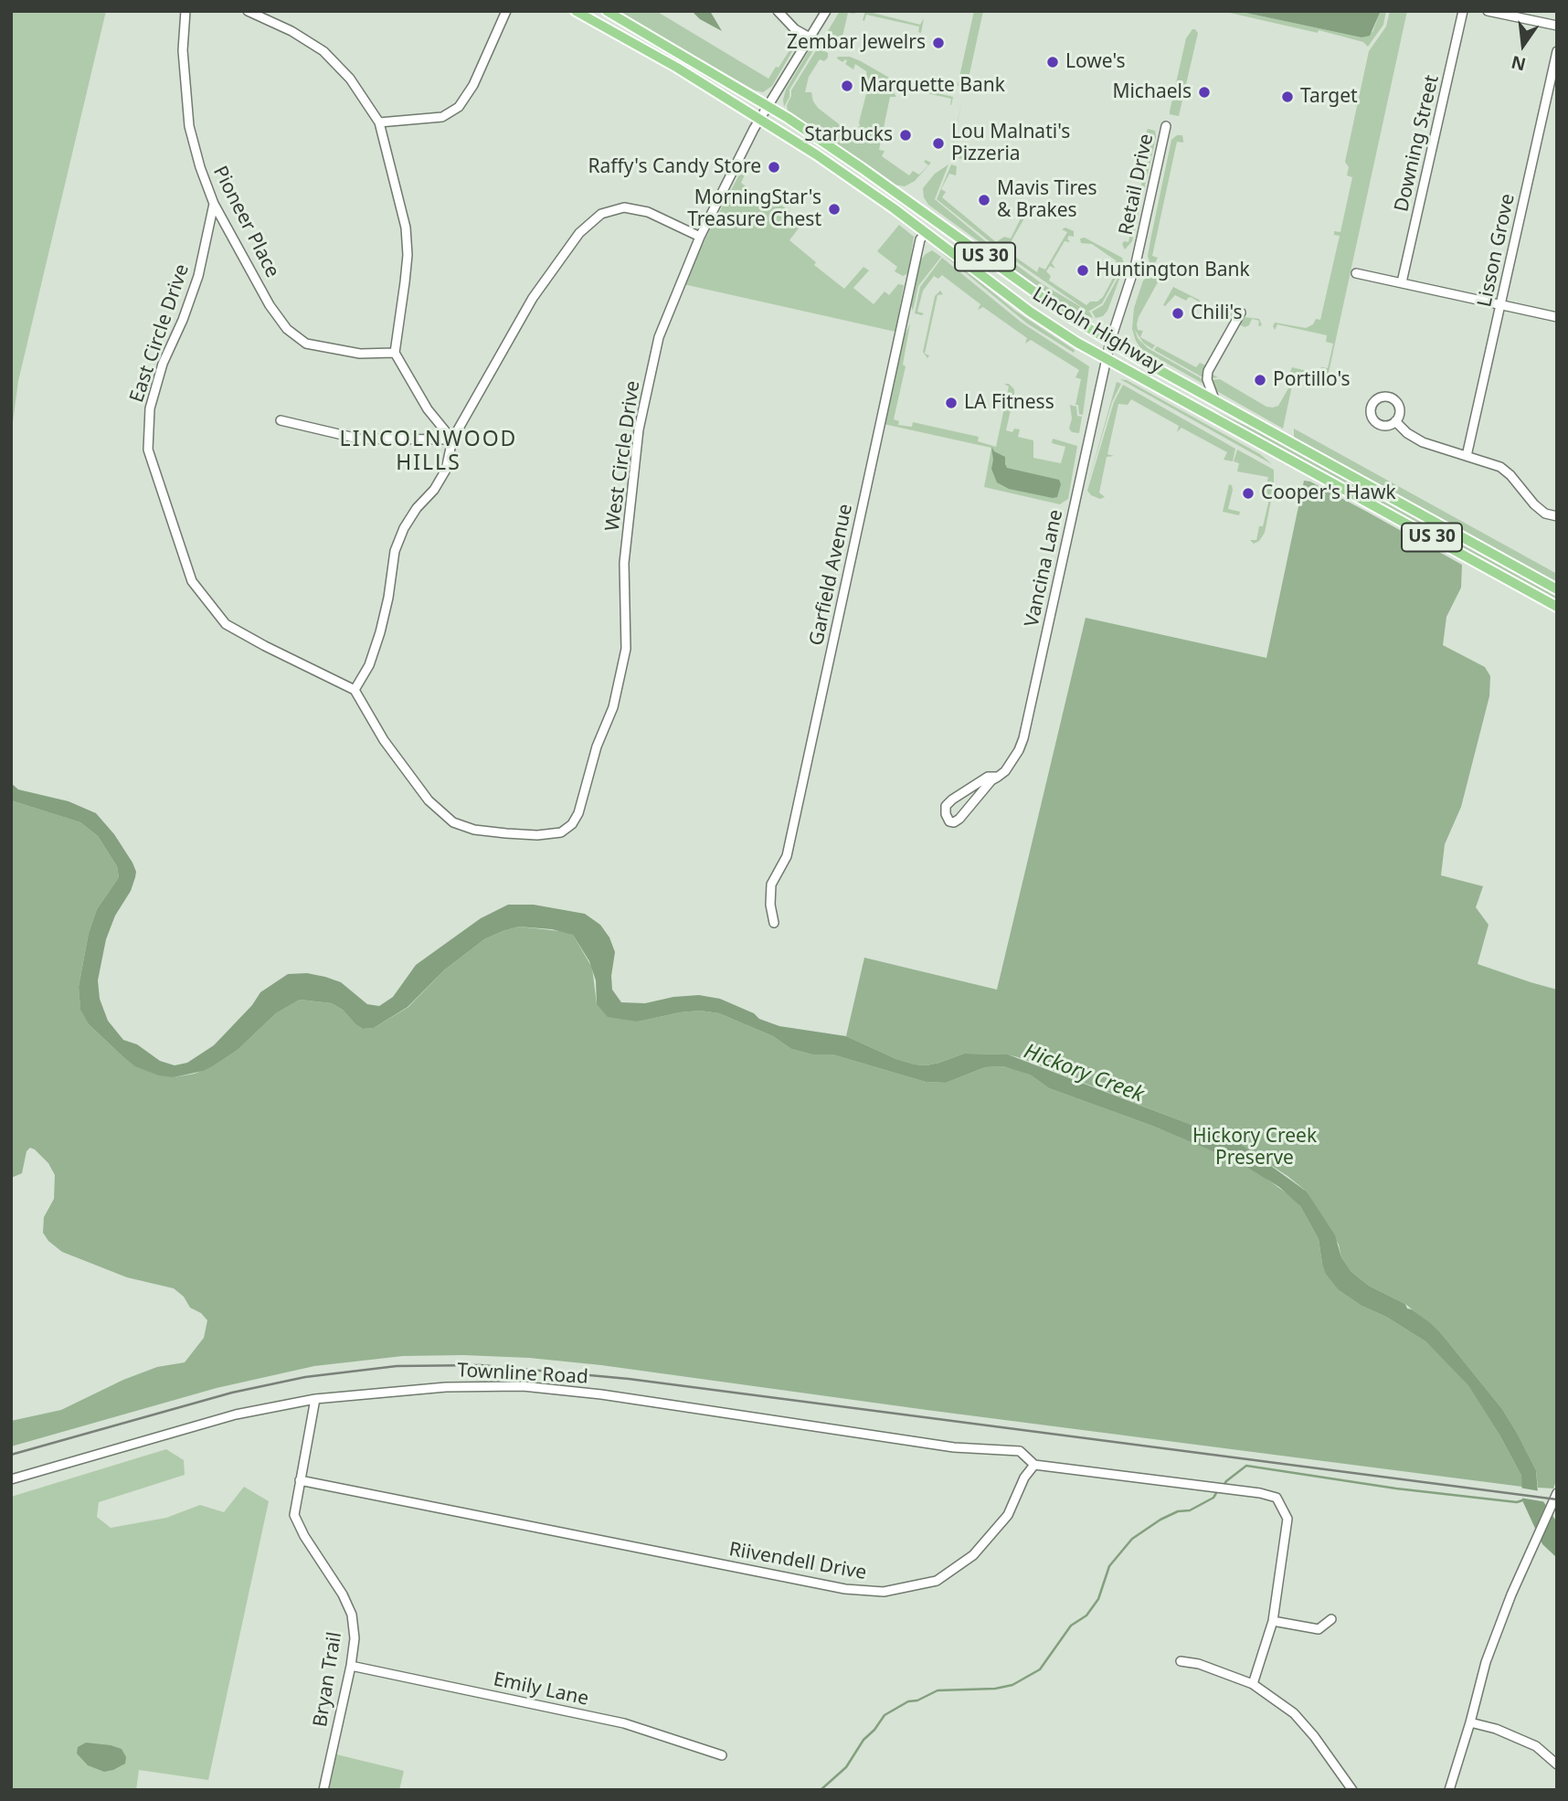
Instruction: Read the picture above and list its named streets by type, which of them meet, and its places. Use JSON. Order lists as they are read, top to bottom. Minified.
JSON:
{"streets":{"main road":["US 30","Lincoln Highway"],"street":["Downing Street","Retail Drive","Pioneer Place","Lisson Grove","East Circle Drive","West Circle Drive","Vancina Lane","Garfield Avenue","Townline Road","Riivendell Drive","Bryan Trail","Emily Lane"]},"crossings":[["Retail Drive","Lincoln Highway"],["Retail Drive","Vancina Lane"],["Pioneer Place","East Circle Drive"],["Lincoln Highway","West Circle Drive"],["Lincoln Highway","Vancina Lane"],["Lincoln Highway","Garfield Avenue"],["East Circle Drive","West Circle Drive"],["Townline Road","Riivendell Drive"],["Townline Road","Bryan Trail"],["Riivendell Drive","Bryan Trail"],["Bryan Trail","Emily Lane"]],"districts":["LINCOLNWOOD HILLS"],"water":["Hickory Creek"],"parks":["Hickory Creek Preserve"],"places":["Zembar Jewelrs","Lowe's","Marquette Bank","Michaels","Target","Starbucks","Lou Malnati's Pizzeria","Raffy's Candy Store","Mavis Tires & Brakes","MorningStar's Treasure Chest","Huntington Bank","Chili's","Portillo's","LA Fitness","Cooper's Hawk"],"north":"bottom"}
